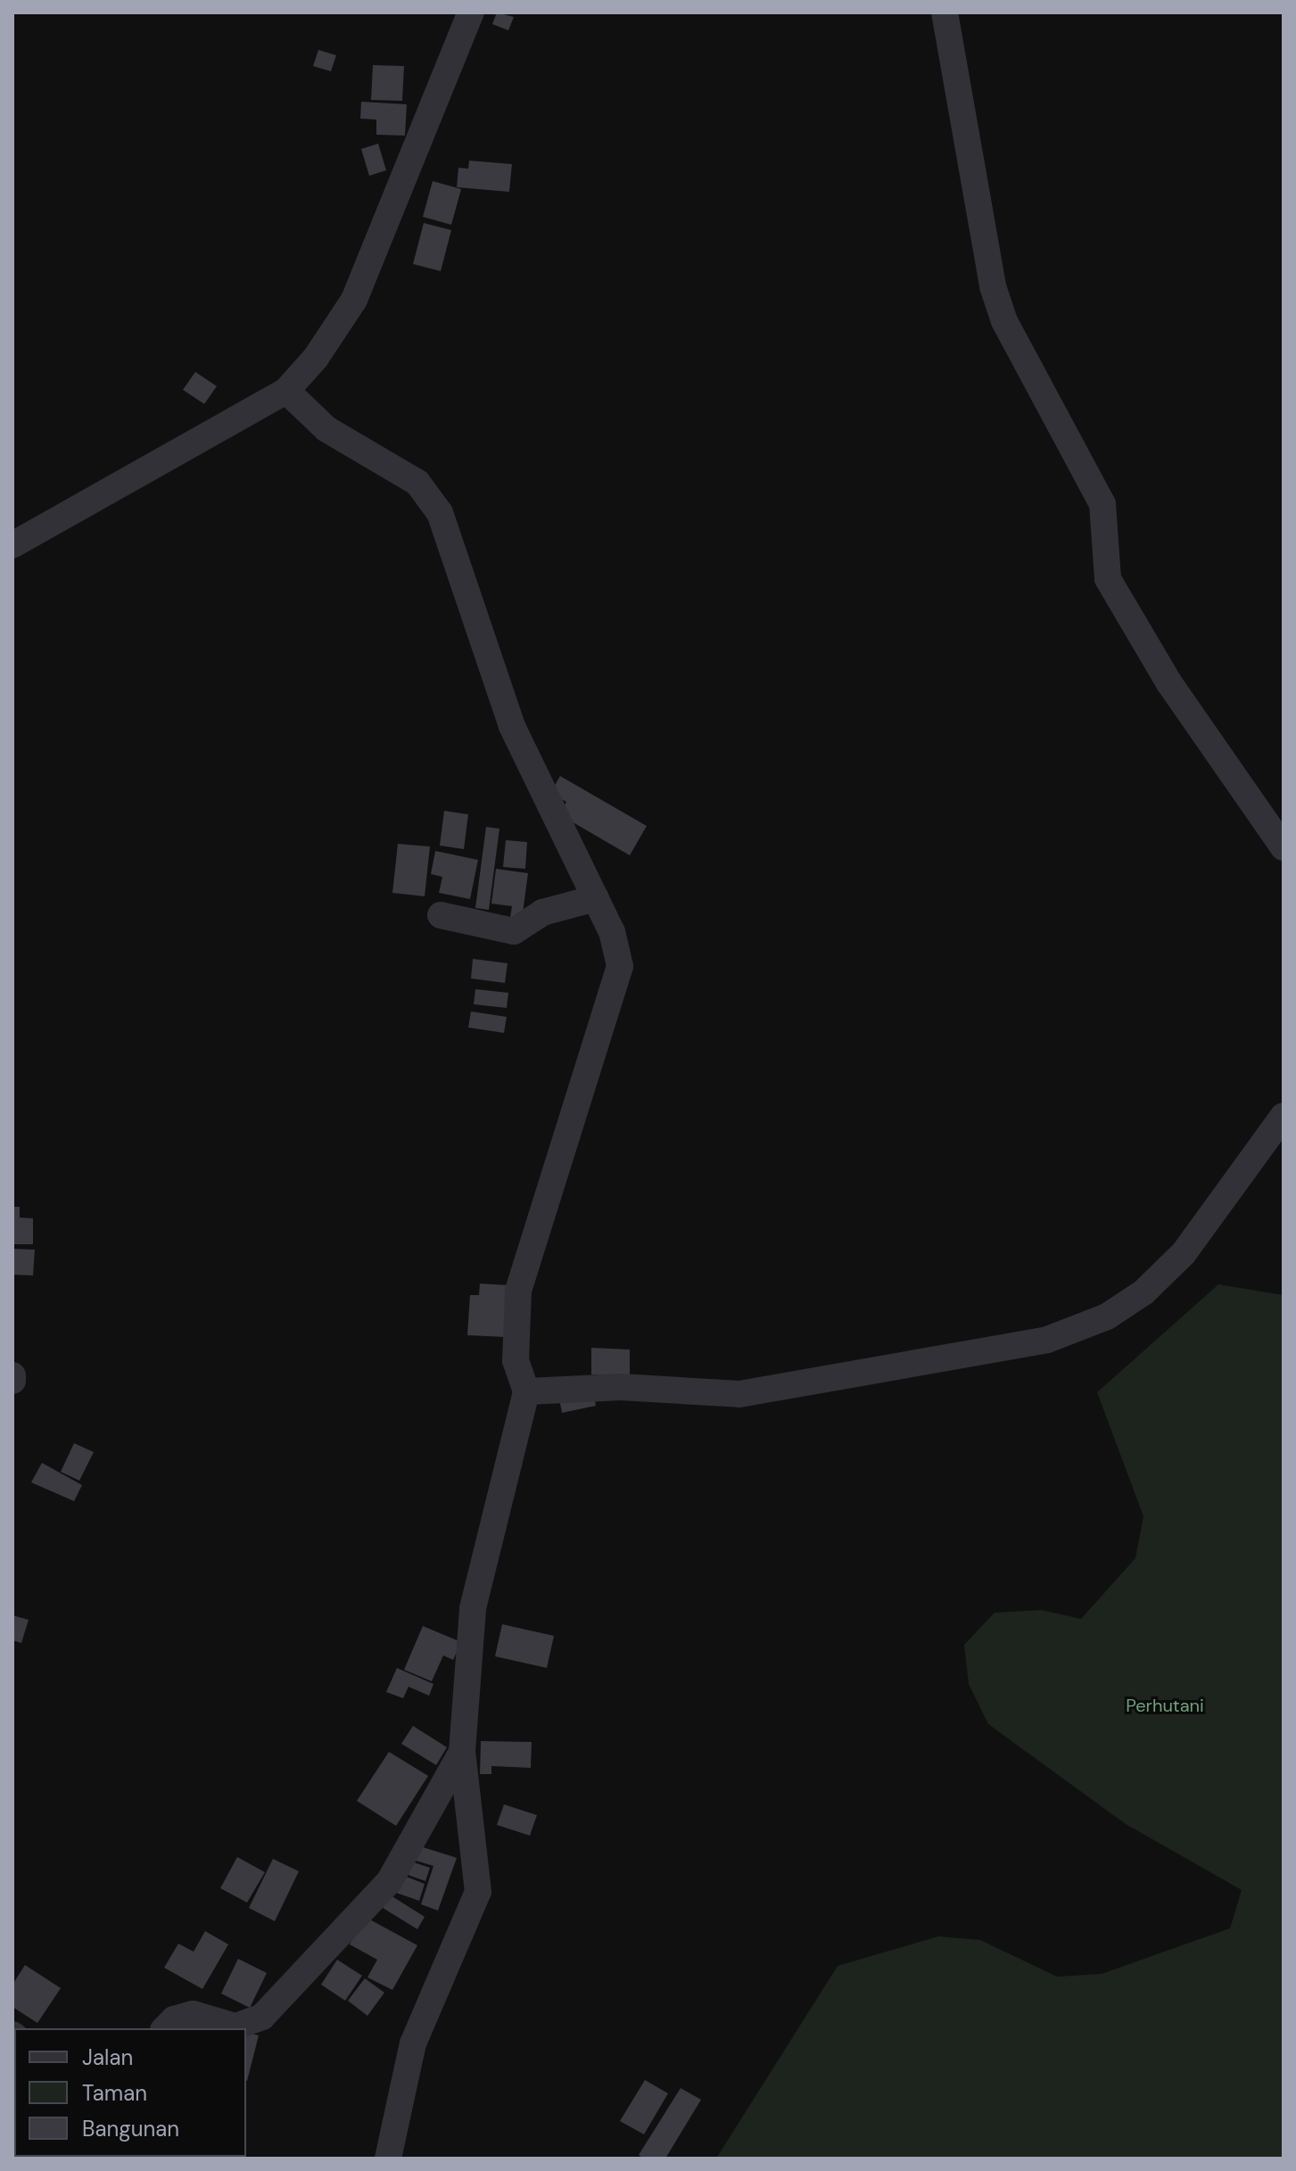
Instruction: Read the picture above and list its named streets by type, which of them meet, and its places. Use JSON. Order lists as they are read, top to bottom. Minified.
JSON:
{"parks":["Perhutani"],"legend":["Jalan","Taman","Bangunan"]}
